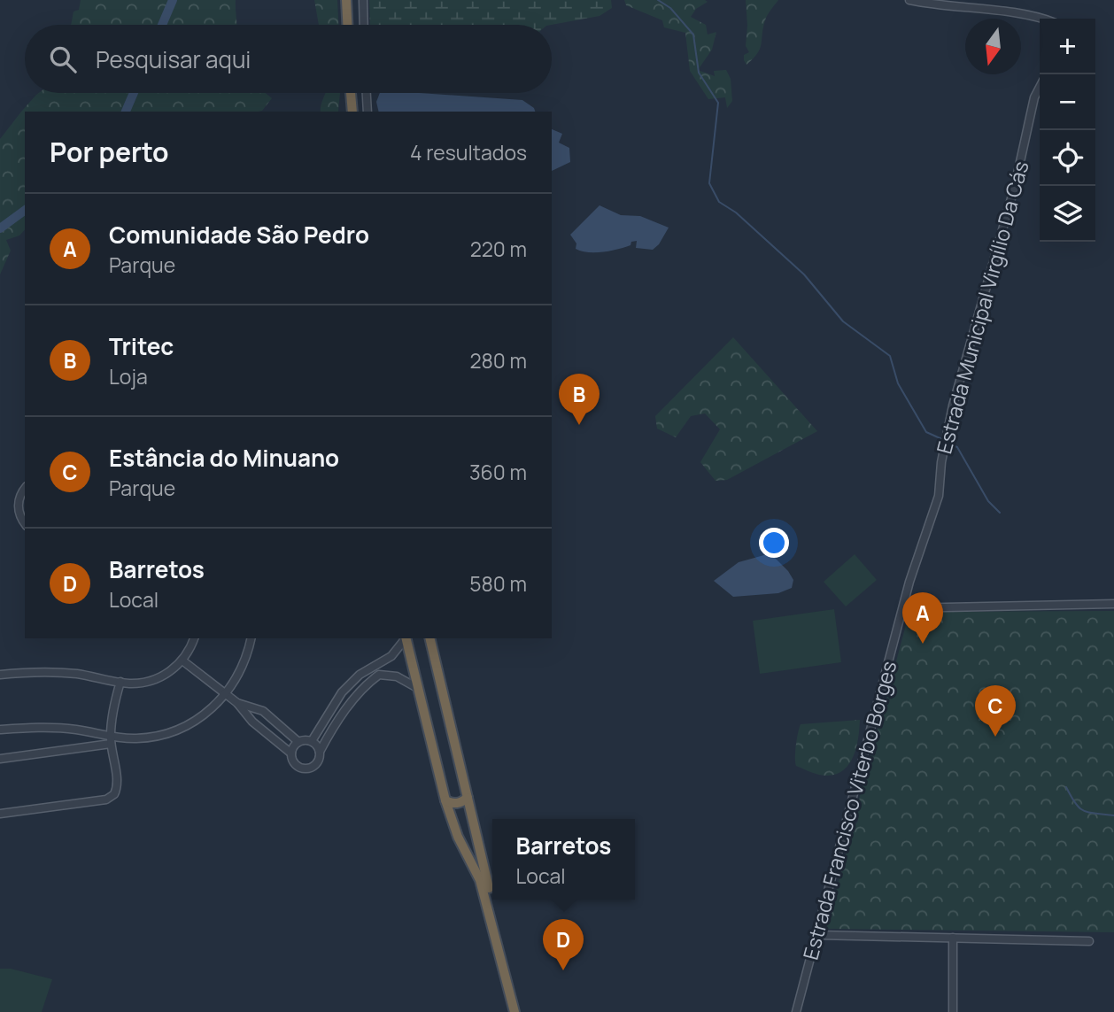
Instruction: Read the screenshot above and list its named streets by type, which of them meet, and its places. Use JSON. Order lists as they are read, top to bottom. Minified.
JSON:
{"streets":{"street":["Estrada Municipal Virgílio Da Cás","Estrada Francisco Viterbo Borges"]},"crossings":[["Estrada Municipal Virgílio Da Cás","Estrada Francisco Viterbo Borges"]],"north":"bottom","page":{"map_buttons":["+","−"],"search":"Pesquisar aqui","heading":["Por perto","4 resultados"],"list":[{"mark":"A","name":"Comunidade São Pedro","note":"Parque","value":"220 m"},{"mark":"B","name":"Tritec","note":"Loja","value":"280 m"},{"mark":"C","name":"Estância do Minuano","note":"Parque","value":"360 m"},{"mark":"D","name":"Barretos","note":"Local","value":"580 m"}],"pins":["B","A","C","D"],"popup":["Barretos","Local"]}}
